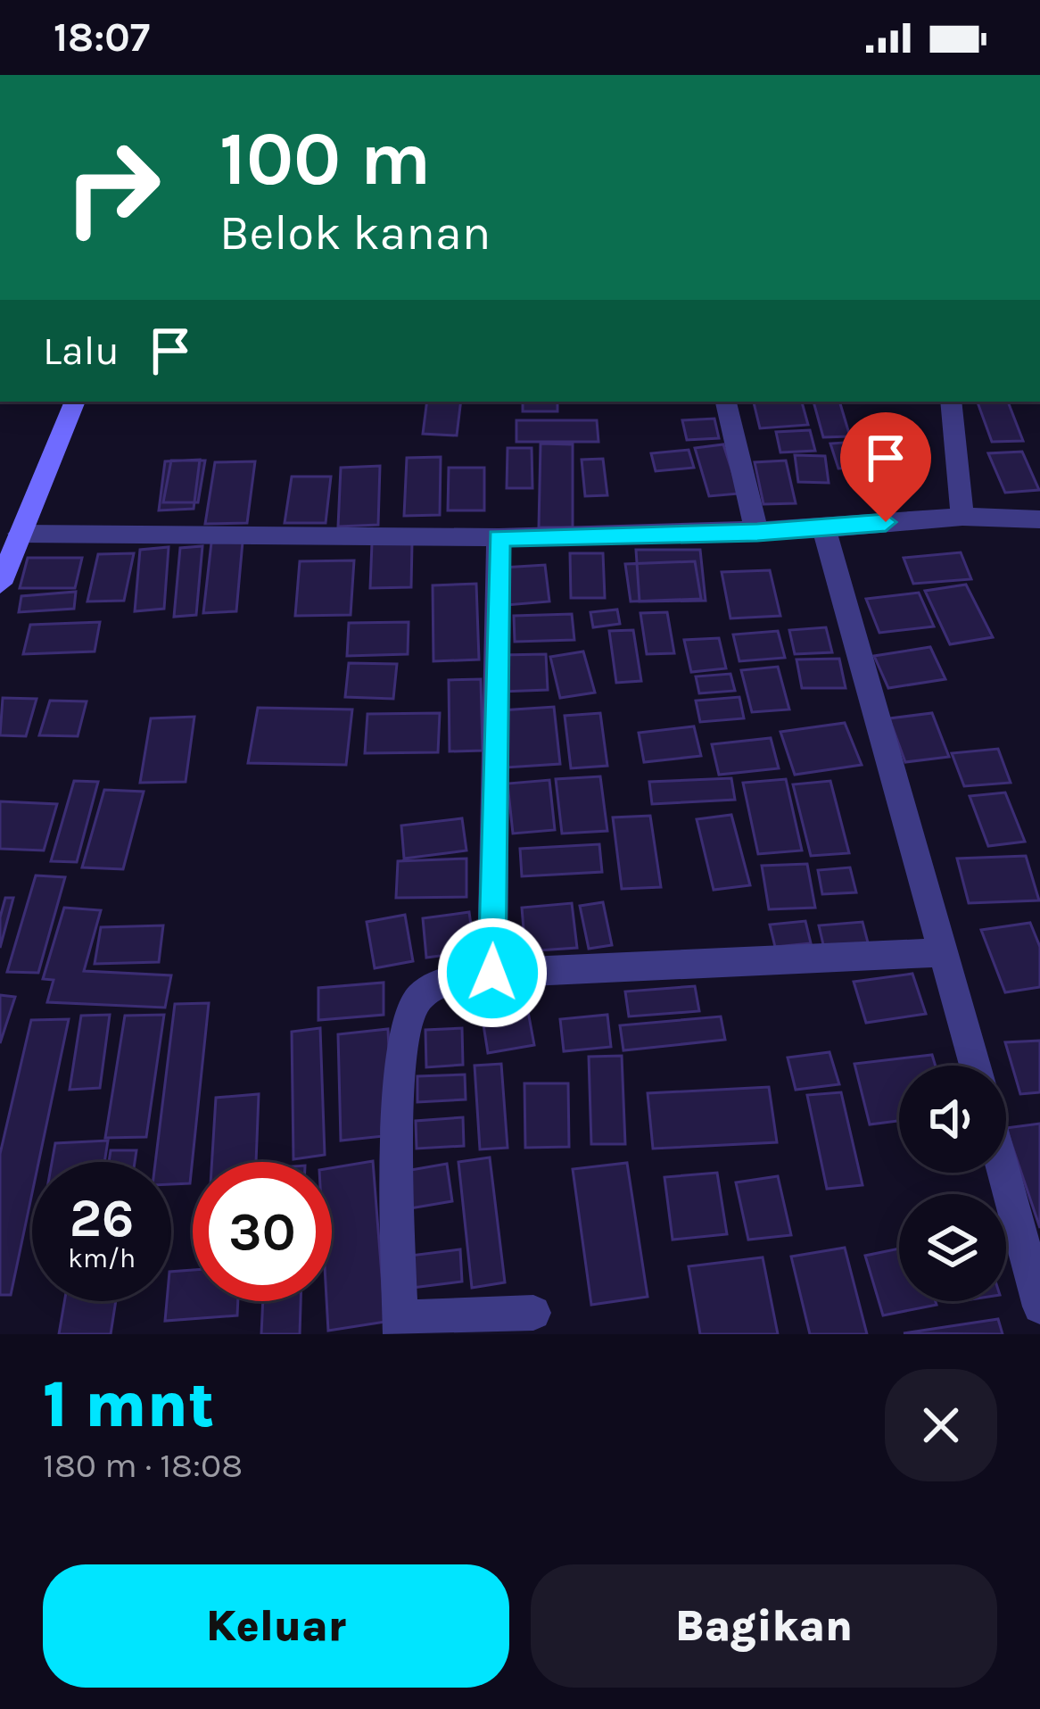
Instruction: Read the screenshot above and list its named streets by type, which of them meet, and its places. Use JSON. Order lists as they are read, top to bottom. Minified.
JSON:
{"page":{"status":"18:07","turn":["100 m","Belok kanan"],"then":"Lalu","speed":"26 km/h","limit":"30","heading":["1 mnt","180 m · 18:08"],"buttons":["Keluar","Bagikan"]}}
